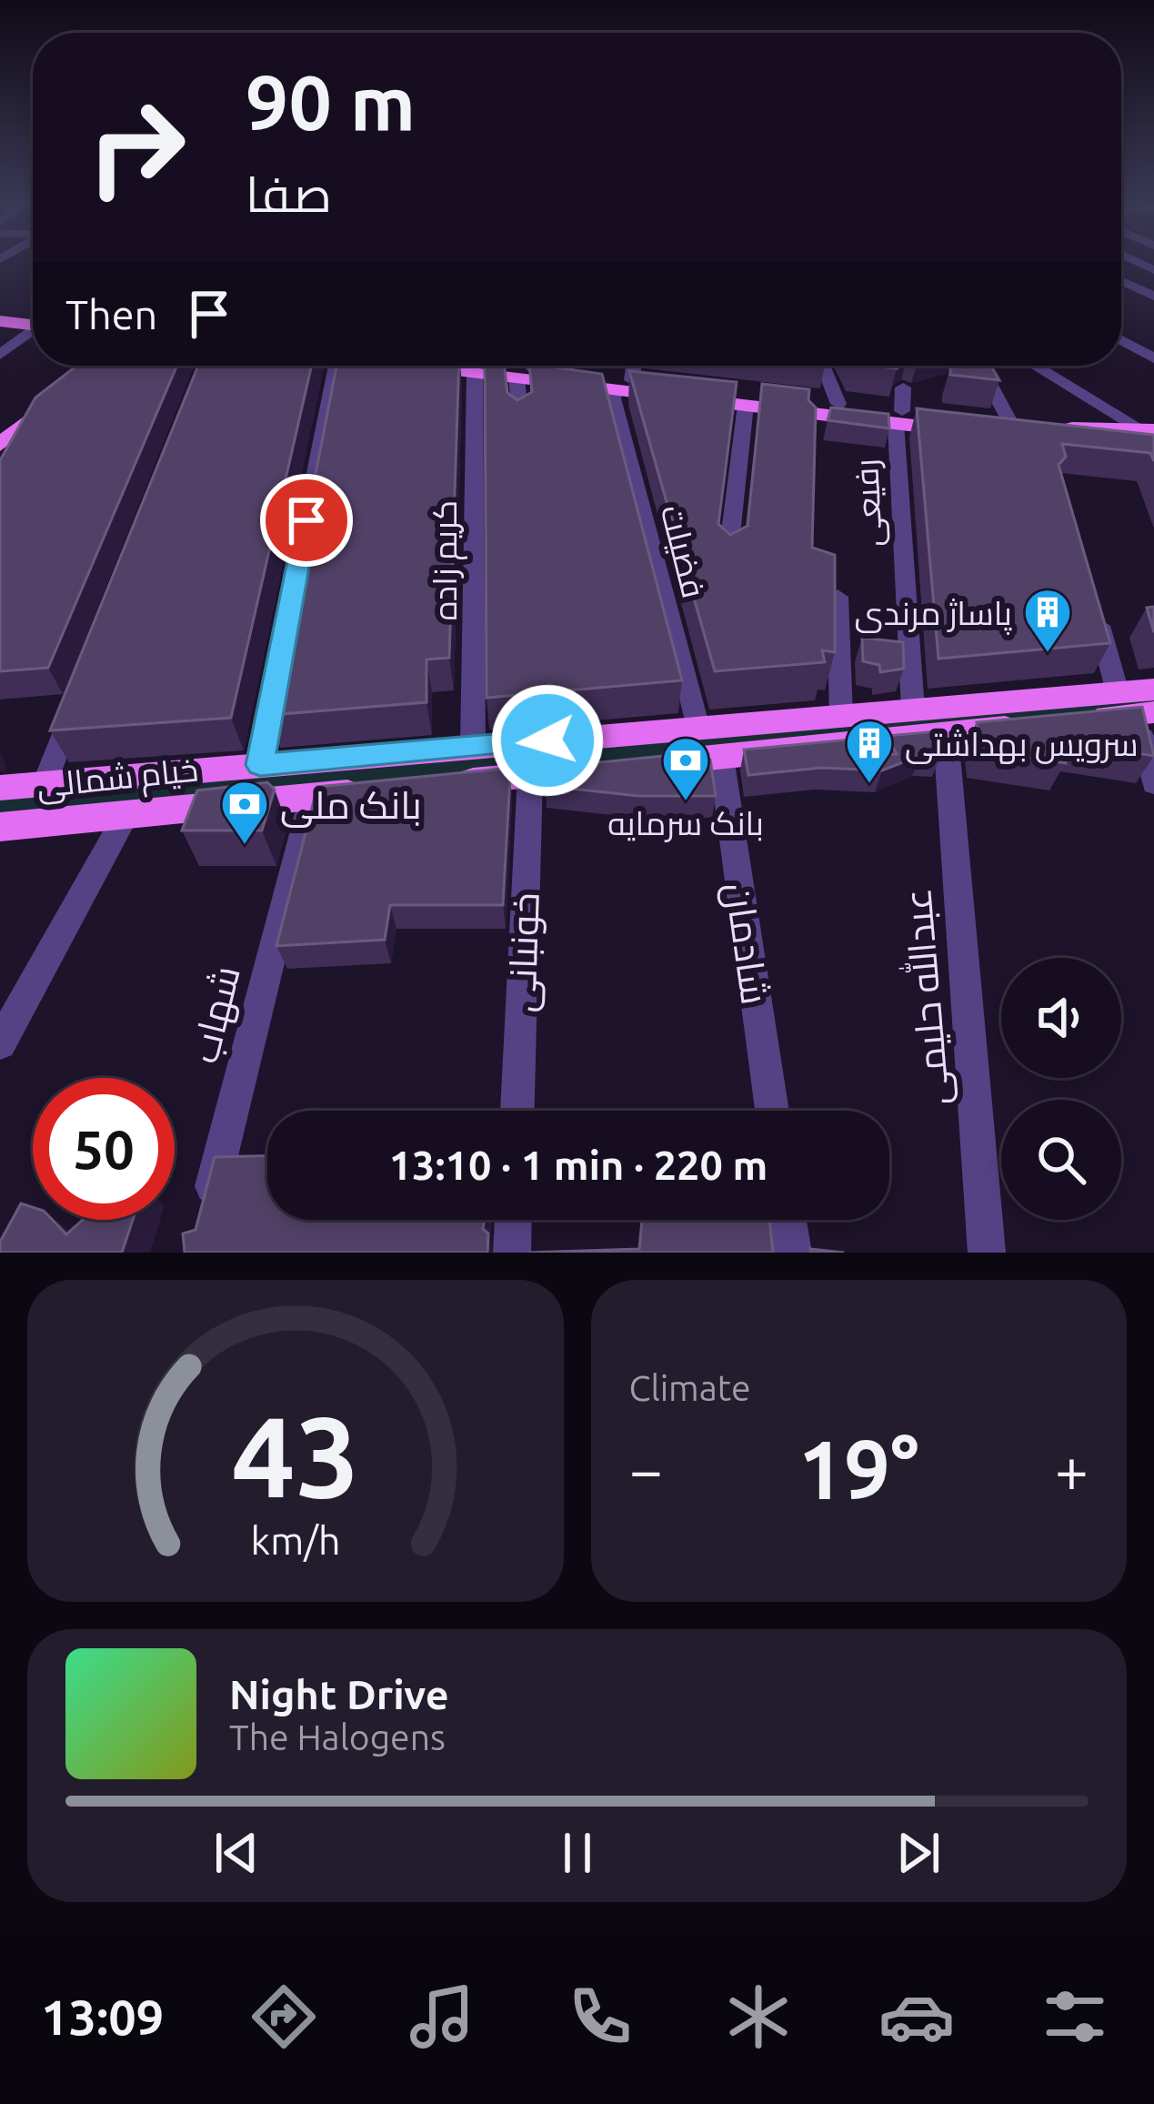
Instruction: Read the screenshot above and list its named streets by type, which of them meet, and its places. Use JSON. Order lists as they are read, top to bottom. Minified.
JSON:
{"streets":{"main road":["خیام شمالی"],"street":["رفیعی","فضیلت","کریم زاده","شادمان","خونبانی","عبدالله حلیمی","شهاب"]},"crossings":[["رفیعی","خیام شمالی"],["فضیلت","خیام شمالی"],["کریم زاده","خیام شمالی"],["خیام شمالی","شهاب"]],"places":{"building":["پاساژ مرندی","سرویس بهداشتی"],"bank":["بانک سرمایه","بانک ملی"]},"page":{"turn":["90 m","صفا"],"then":"Then","limit":"50","trip":"13:10 · 1 min · 220 m","tile":"Climate","heat":["−","19°","+"],"song":["Night Drive","The Halogens"],"tabs":"13:09","gauge":["43","km/h"]}}
